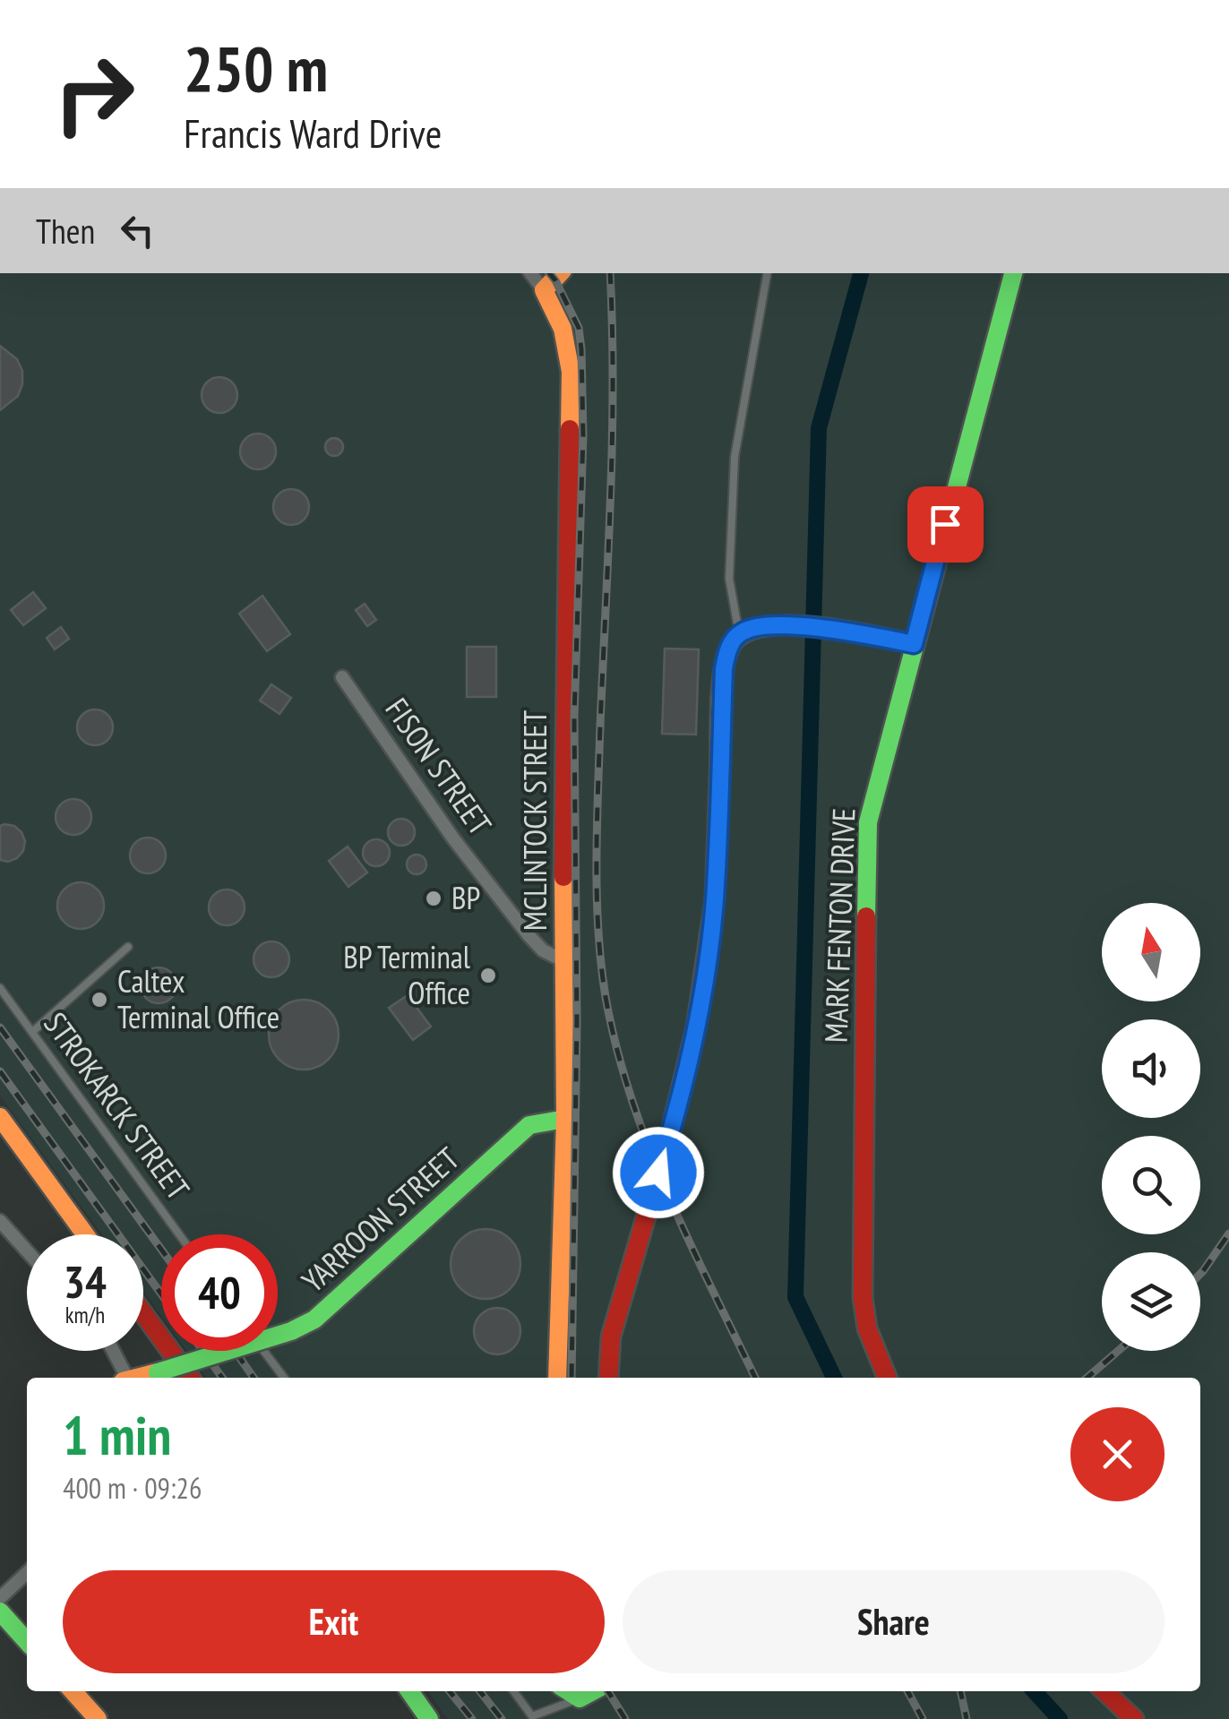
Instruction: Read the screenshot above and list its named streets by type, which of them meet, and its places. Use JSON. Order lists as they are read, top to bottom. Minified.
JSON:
{"streets":{"street":["FISON STREET","MCLINTOCK STREET","MARK FENTON DRIVE","YARROON STREET"],"lane":["STROKARCK STREET"]},"crossings":[["FISON STREET","MCLINTOCK STREET"],["MCLINTOCK STREET","YARROON STREET"]],"places":["BP","BP Terminal Office","Caltex Terminal Office"],"north":"top","page":{"turn":["250 m","Francis Ward Drive"],"then":"Then","speed":"34 km/h","limit":"40","heading":["1 min","400 m · 09:26"],"buttons":["Exit","Share"]}}
